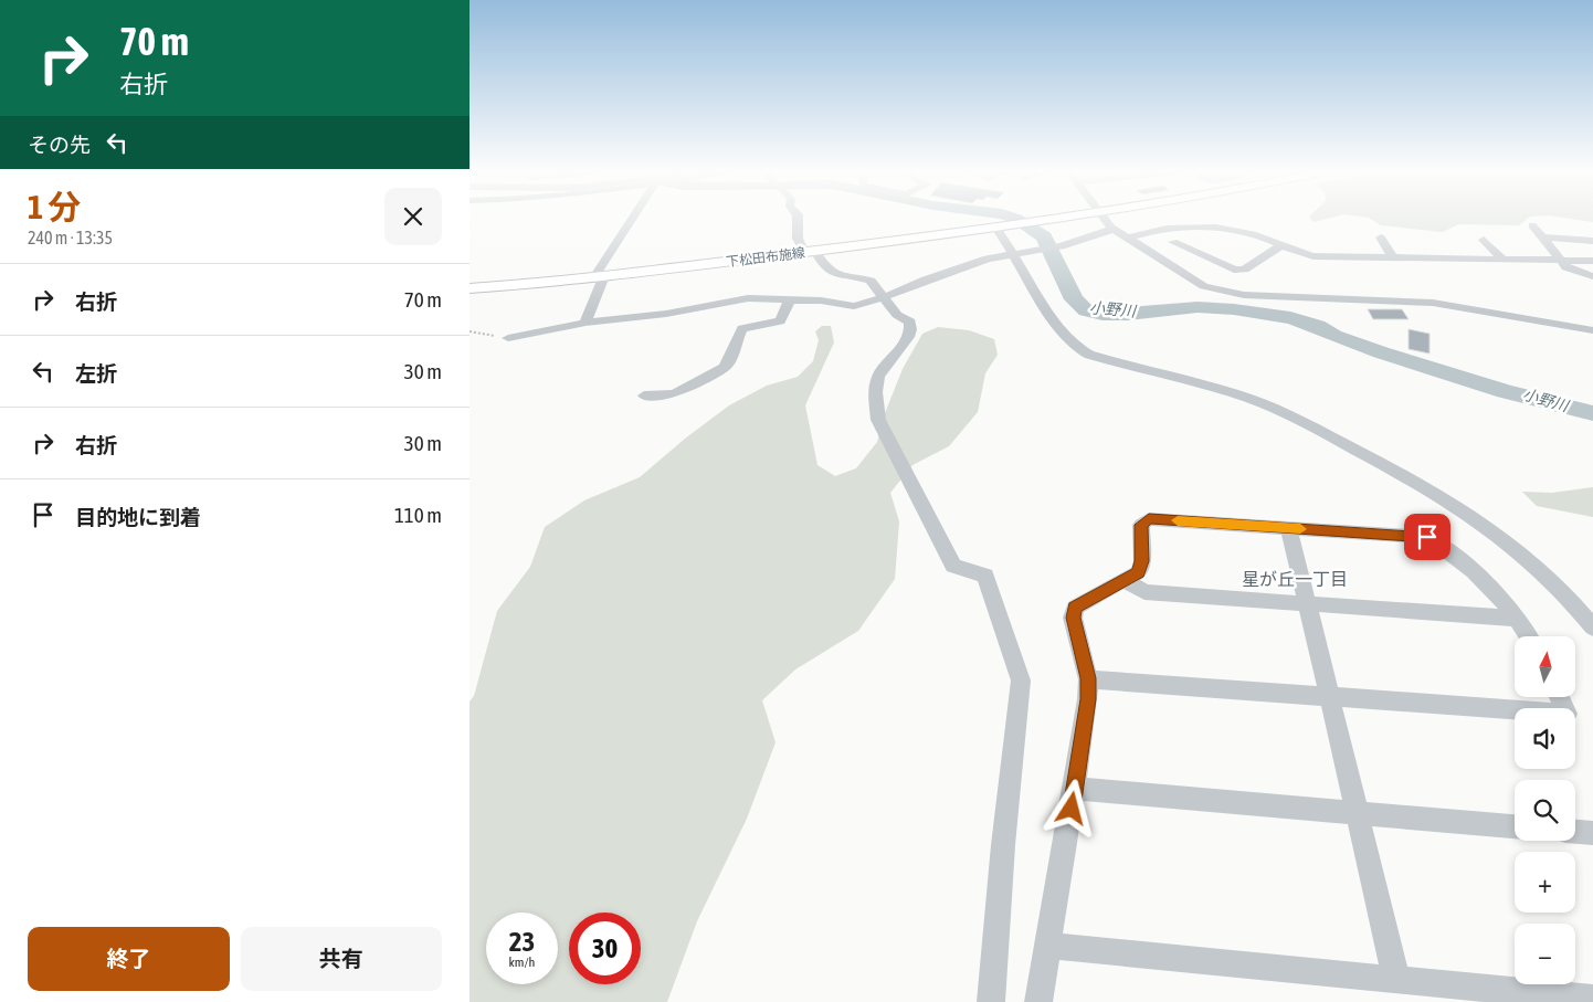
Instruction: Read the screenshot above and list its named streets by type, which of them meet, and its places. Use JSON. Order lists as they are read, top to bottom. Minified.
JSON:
{"streets":{"main road":["下松田布施線"]},"districts":["星が丘一丁目"],"water":["小野川"],"north":"top","page":{"turn":["70 m","右折"],"then":"その先","heading":["1 分","240 m · 13:35"],"list":[{"name":"右折","value":"70 m"},{"name":"左折","value":"30 m"},{"name":"右折","value":"30 m"},{"name":"目的地に到着","value":"110 m"}],"map_buttons":["+","−"],"speed":"23 km/h","limit":"30","buttons":["終了","共有"]}}
